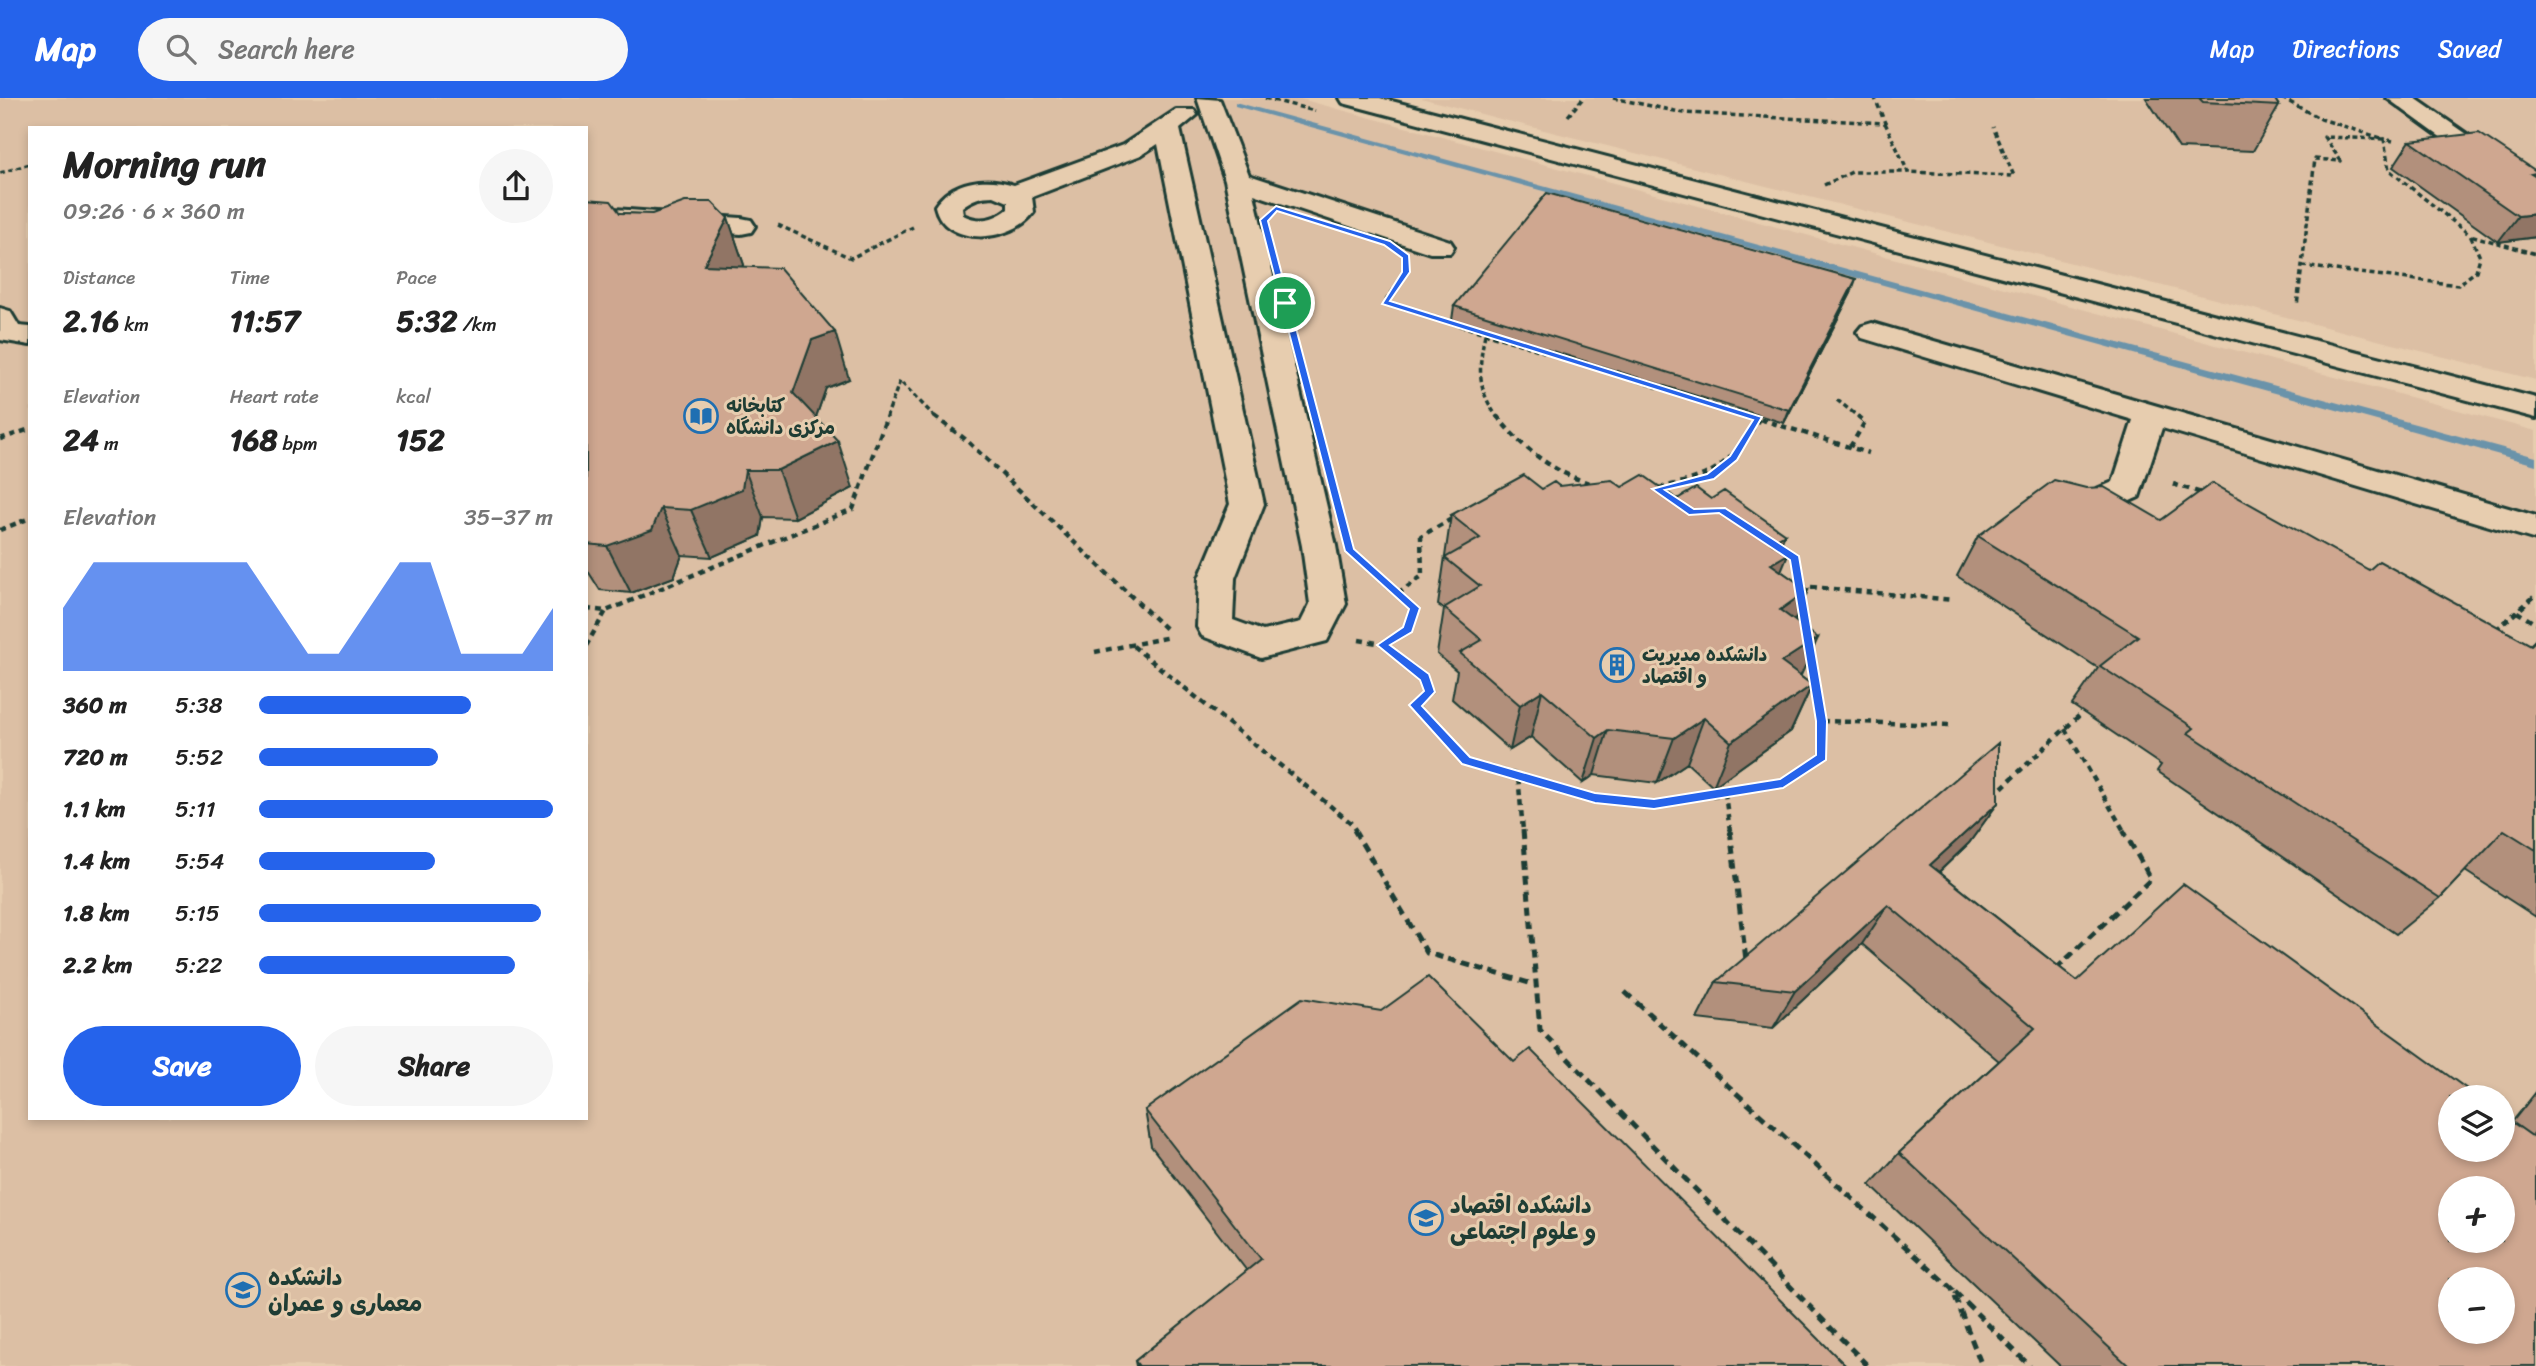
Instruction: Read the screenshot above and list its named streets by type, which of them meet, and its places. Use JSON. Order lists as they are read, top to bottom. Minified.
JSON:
{"places":{"library":["کتابخانه مرکزی دانشگاه"],"building":["دانشکده مدیریت و اقتصاد"],"school or university":["دانشکده اقتصاد و علوم اجتماعی","دانشکده معماری و عمران"]},"page":{"header":"Map","search":"Search here","nav":["Map","Directions","Saved"],"heading":["Morning run","09:26 · 6 × 360 m"],"stats":[["Distance","2.16 km"],["Time","11:57"],["Pace","5:32 /km"],["Elevation","24 m"],["Heart rate","168 bpm"],["kcal","152"]],"chart":["Elevation","35–37 m"],"list":[{"name":"360 m","note":"5:38"},{"name":"720 m","note":"5:52"},{"name":"1.1 km","note":"5:11"},{"name":"1.4 km","note":"5:54"},{"name":"1.8 km","note":"5:15"},{"name":"2.2 km","note":"5:22"}],"buttons":["Save","Share"],"map_buttons":["+","−"]}}
